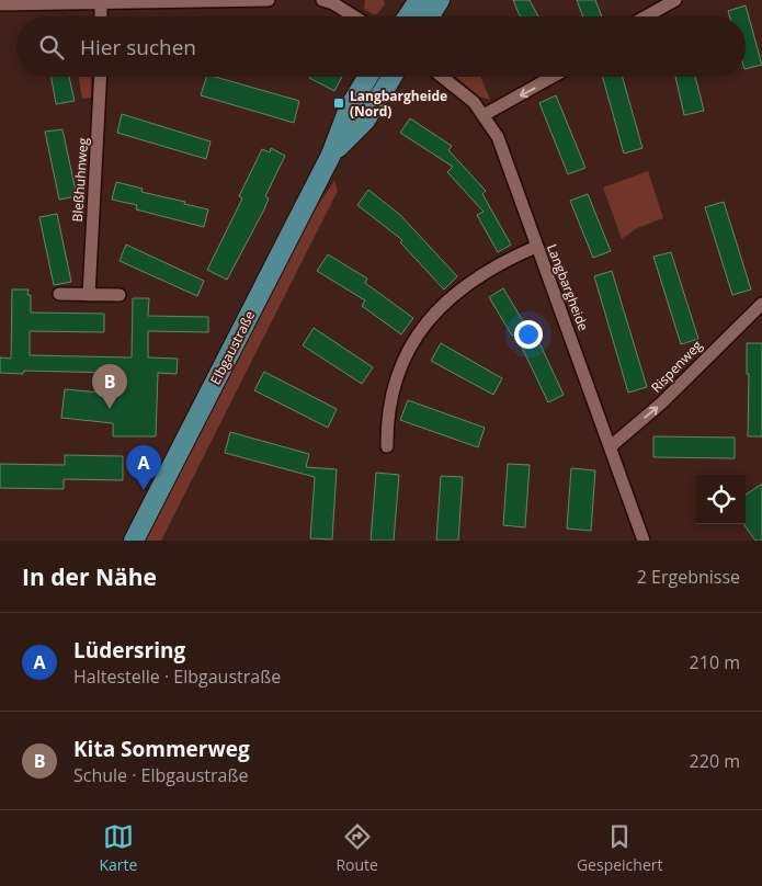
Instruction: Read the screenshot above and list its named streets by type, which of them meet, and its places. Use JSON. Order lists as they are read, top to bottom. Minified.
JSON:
{"streets":{"main road":["Elbgaustraße"],"street":["Bleßhuhnweg","Langbargheide","Rispenweg"]},"crossings":[["Langbargheide","Rispenweg"]],"one_way":["Rispenweg"],"places":{"transit":["Langbargheide (Nord)"]},"page":{"search":"Hier suchen","pins":["B","A"],"heading":["In der Nähe","2 Ergebnisse"],"list":[{"mark":"A","name":"Lüdersring","note":"Haltestelle · Elbgaustraße","value":"210 m"},{"mark":"B","name":"Kita Sommerweg","note":"Schule · Elbgaustraße","value":"220 m"}],"nav":["Karte","Route","Gespeichert"]}}
